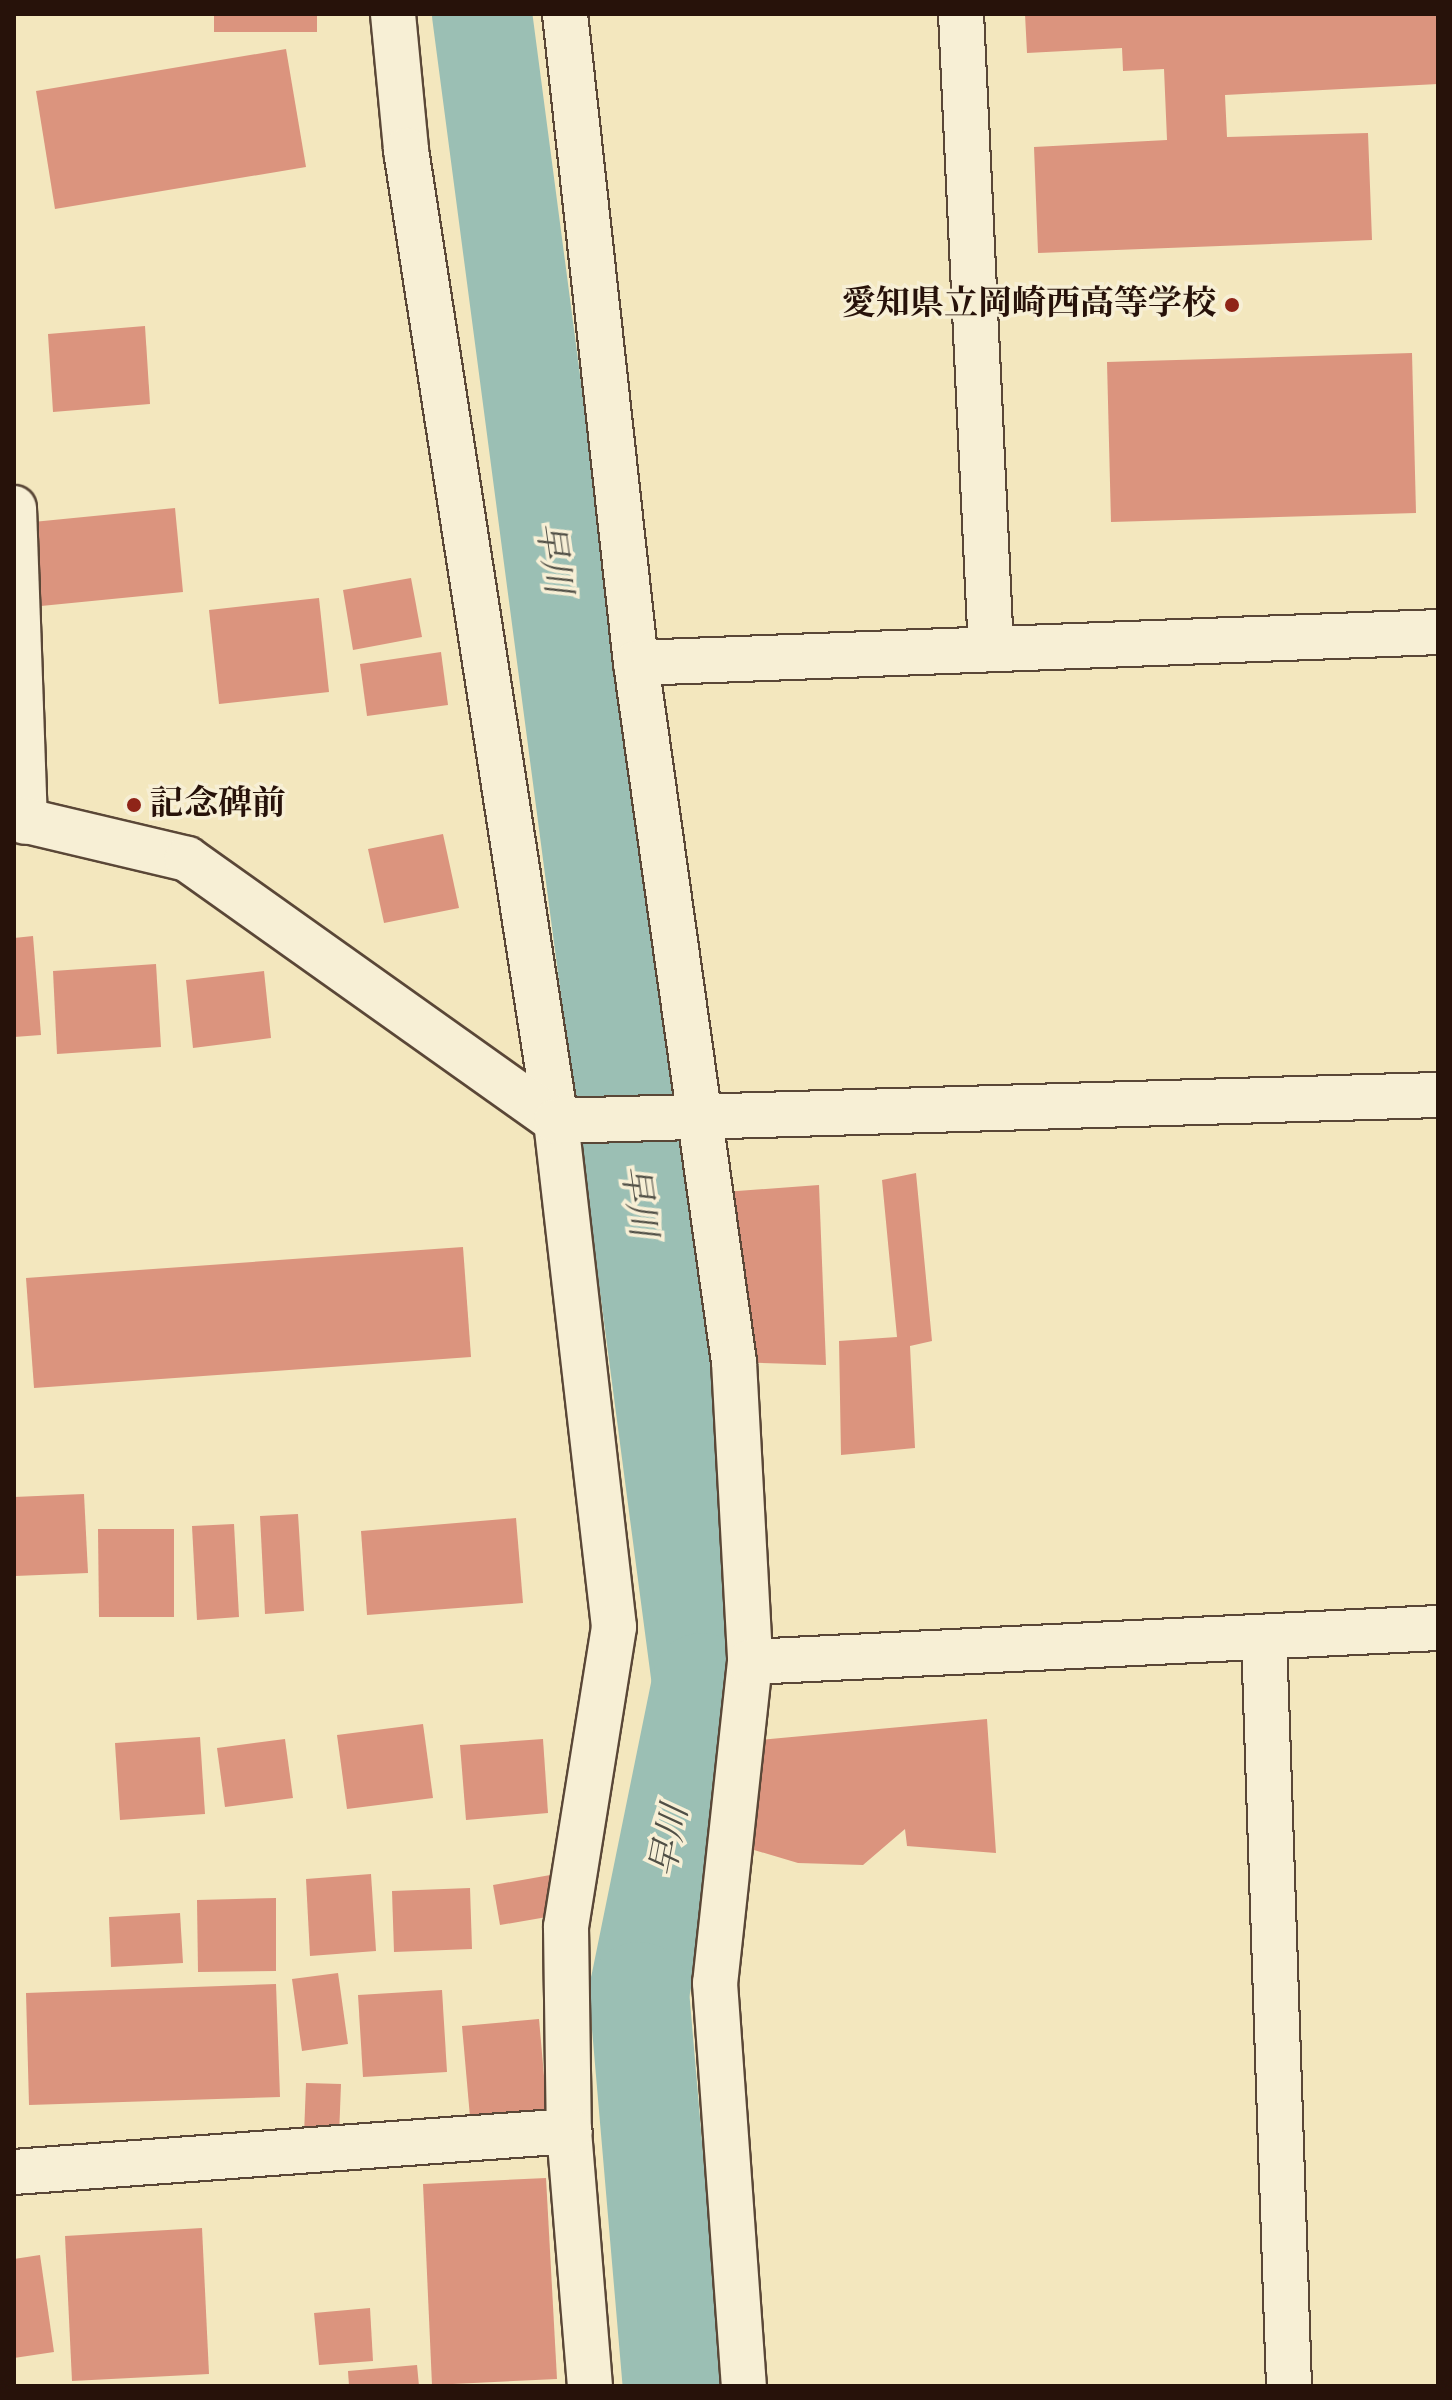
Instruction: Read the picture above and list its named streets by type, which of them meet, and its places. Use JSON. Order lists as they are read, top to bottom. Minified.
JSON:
{"water":["早川"],"places":["愛知県立岡崎西高等学校","記念碑前"]}
